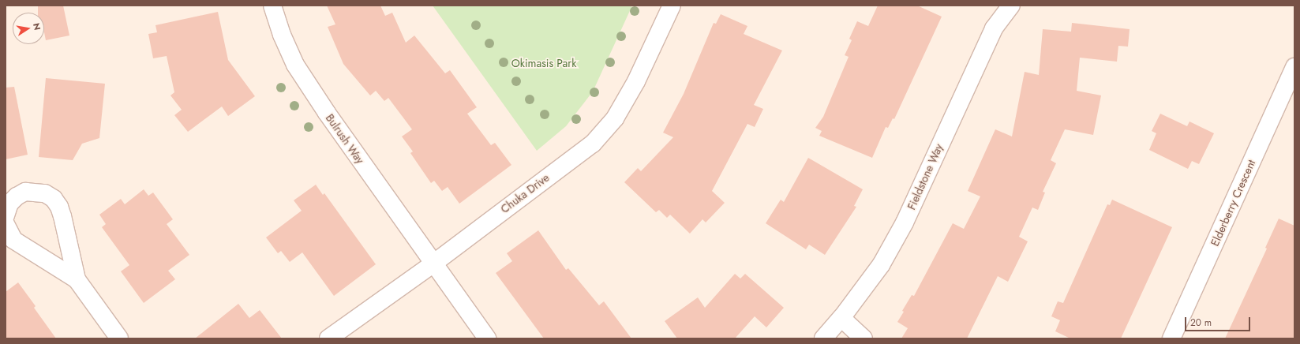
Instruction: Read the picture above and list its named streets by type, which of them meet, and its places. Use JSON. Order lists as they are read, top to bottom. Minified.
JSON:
{"streets":{"street":["Bulrush Way","Fieldstone Way","Chuka Drive","Elderberry Crescent"]},"crossings":[["Bulrush Way","Chuka Drive"]],"parks":["Okimasis Park"],"scale_bar":"20 m","north":"right"}
